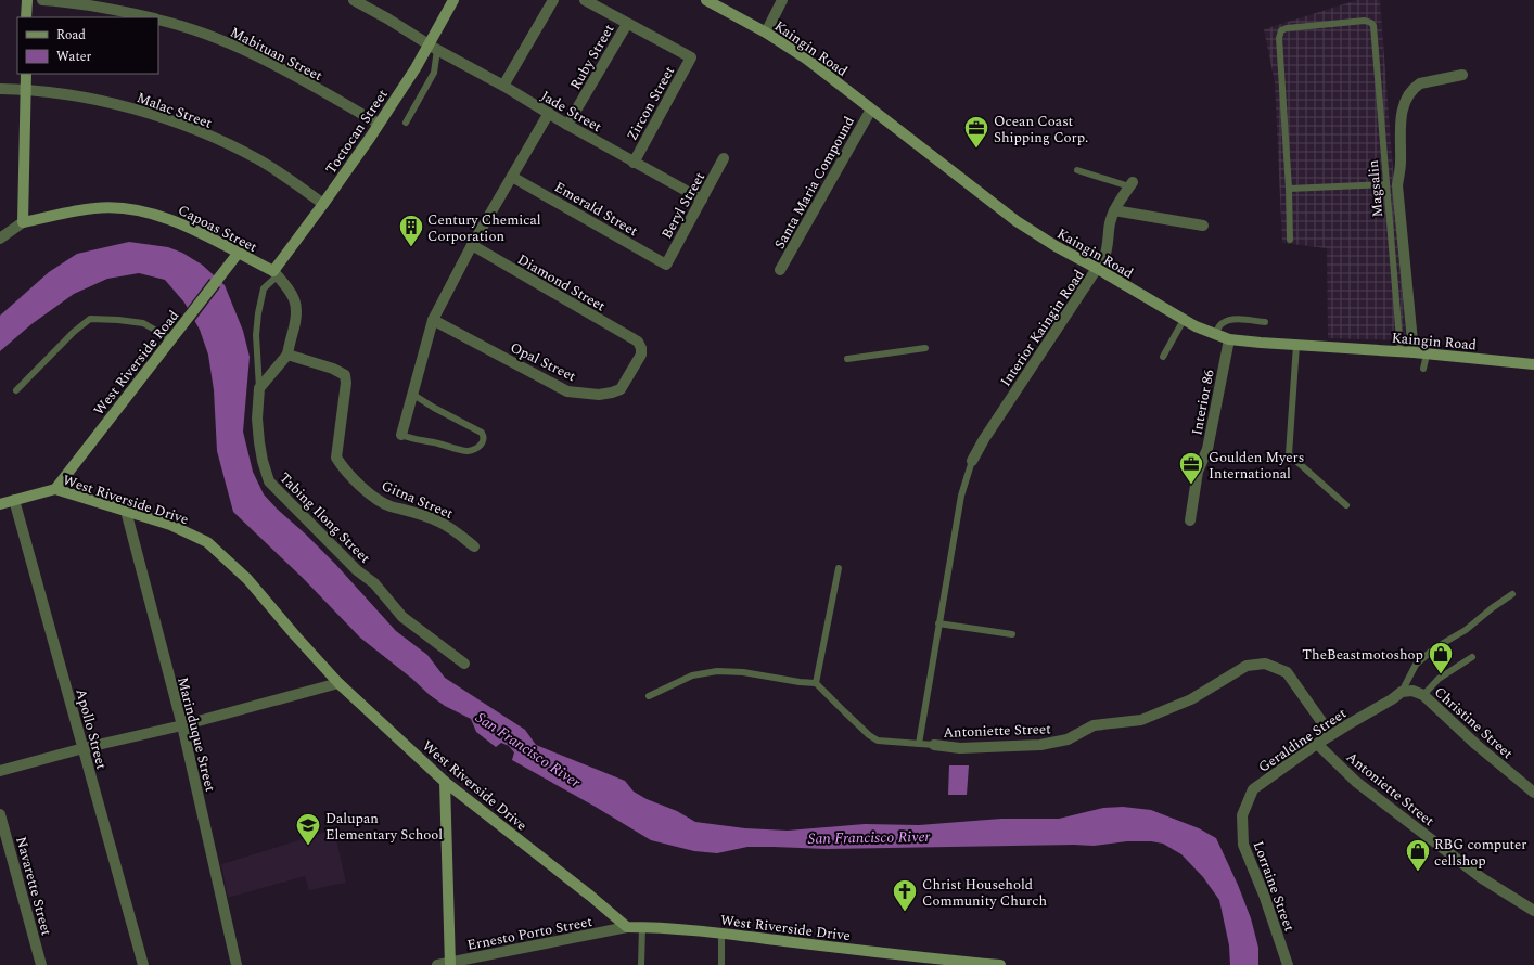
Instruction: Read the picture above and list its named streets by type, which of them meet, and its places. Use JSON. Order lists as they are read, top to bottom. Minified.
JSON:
{"streets":{"street":["Kaingin Road","Mabituan Street","Ruby Street","Zircon Street","Malac Street","Jade Street","Toctocan Street","Santa Maria Compound","Beryl Street","Emerald Street","Capoas Street","Diamond Street","Interior Kaingin Road","Opal Street","West Riverside Road","Interior 86","West Riverside Drive","Gitna Street","Tabing Ilong Street","Christine Street","Apollo Street","Antoniette Street","Marinduque Street","Geraldine Street","Navarette Street","Lorraine Street","Ernesto Porto Street"],"lane":["Magsalin"]},"crossings":[["Kaingin Road","Santa Maria Compound"],["Kaingin Road","Magsalin"],["Kaingin Road","Interior Kaingin Road"],["Kaingin Road","Interior 86"],["Mabituan Street","Toctocan Street"],["Ruby Street","Zircon Street"],["Ruby Street","Jade Street"],["Zircon Street","Jade Street"],["Malac Street","Toctocan Street"],["Jade Street","Toctocan Street"],["Jade Street","Beryl Street"],["Toctocan Street","Capoas Street"],["Beryl Street","Emerald Street"],["Capoas Street","West Riverside Road"],["Diamond Street","Opal Street"],["West Riverside Road","West Riverside Drive"],["West Riverside Drive","Apollo Street"],["West Riverside Drive","Marinduque Street"],["West Riverside Drive","Ernesto Porto Street"],["Christine Street","Geraldine Street"],["Antoniette Street","Geraldine Street"],["Geraldine Street","Lorraine Street"]],"water":["San Francisco River"],"places":{"office":["Ocean Coast Shipping Corp.","Goulden Myers International"],"building":["Century Chemical Corporation"],"shop":["TheBeastmotoshop","RBG computer cellshop"],"school or university":["Dalupan Elementary School"],"church":["Christ Household Community Church"]},"legend":["Road","Water"]}
